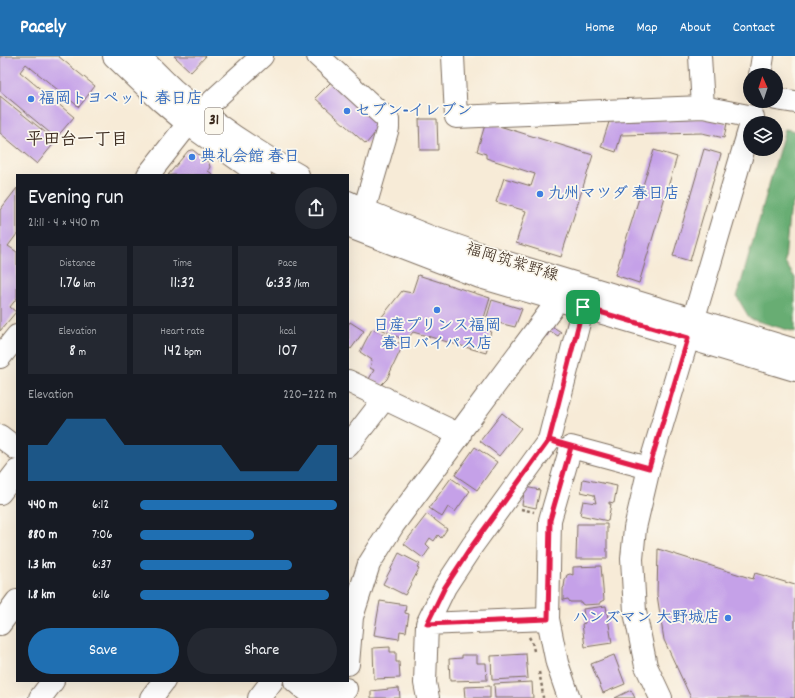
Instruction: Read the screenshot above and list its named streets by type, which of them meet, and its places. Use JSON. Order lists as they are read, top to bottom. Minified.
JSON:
{"streets":{"street":["31","福岡筑紫野線"]},"districts":["平田台一丁目"],"places":["福岡トヨペット 春日店","セブン-イレブン","典礼会館 春日","九州マツダ 春日店","日産プリンス福岡 春日バイパス店","ハンズマン 大野城店"],"north":"top","page":{"header":"Pacely","nav":["Home","Map","About","Contact"],"heading":["Evening run","21:11 · 4 × 440 m"],"stats":[["Distance","1.76 km"],["Time","11:32"],["Pace","6:33 /km"],["Elevation","8 m"],["Heart rate","142 bpm"],["kcal","107"]],"chart":["Elevation","220–222 m"],"list":[{"name":"440 m","note":"6:12"},{"name":"880 m","note":"7:06"},{"name":"1.3 km","note":"6:37"},{"name":"1.8 km","note":"6:16"}],"buttons":["Save","Share"]}}
